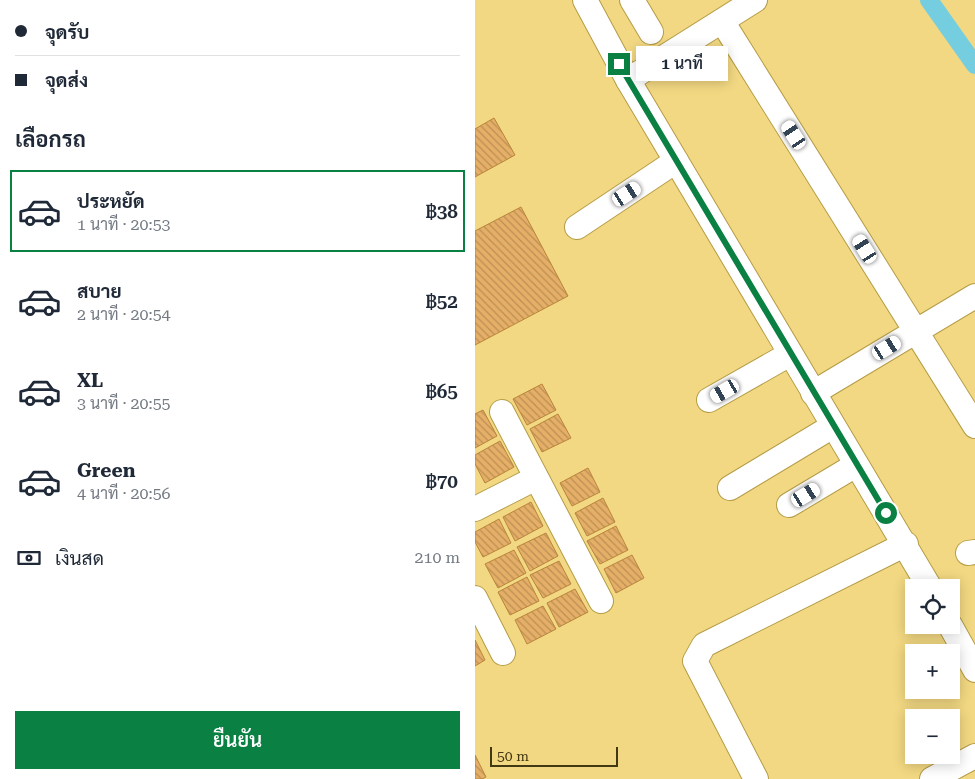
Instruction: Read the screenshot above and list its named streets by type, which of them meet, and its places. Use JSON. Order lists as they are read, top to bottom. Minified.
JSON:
{"scale_bar":"50 m","page":{"banner":["จุดรับ","จุดส่ง"],"bubble":"1 นาที","heading":"เลือกรถ","list":[{"name":"ประหยัด","note":"1 นาที · 20:53","value":"฿38"},{"name":"สบาย","note":"2 นาที · 20:54","value":"฿52"},{"name":"XL","note":"3 นาที · 20:55","value":"฿65"},{"name":"Green","note":"4 นาที · 20:56","value":"฿70"}],"pay":["เงินสด","210 m"],"map_buttons":["+","−"],"buttons":"ยืนยัน","scale":"50 m"}}
